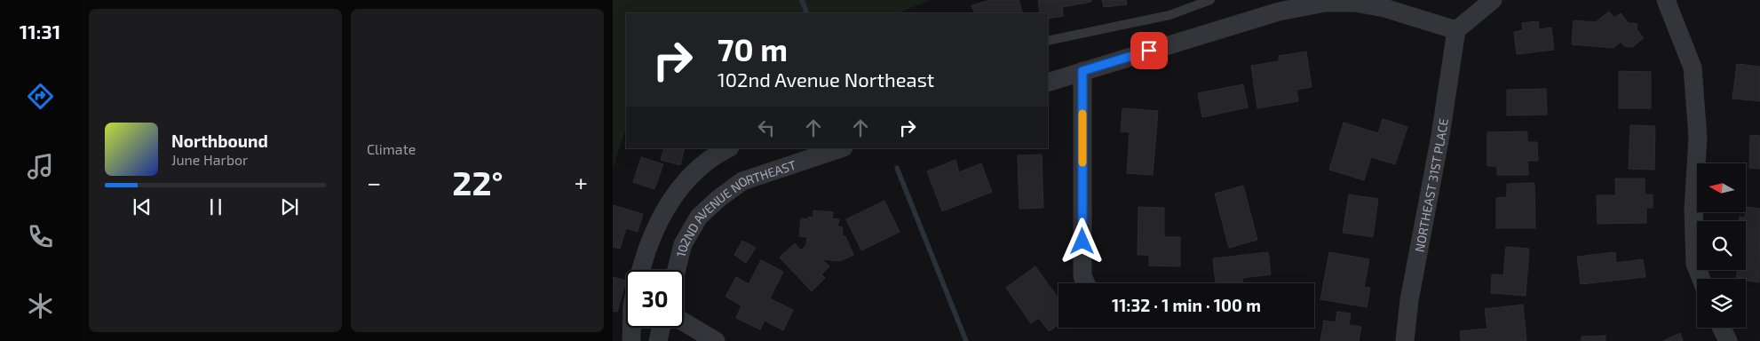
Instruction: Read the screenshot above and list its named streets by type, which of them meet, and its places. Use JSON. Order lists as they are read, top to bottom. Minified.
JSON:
{"streets":{"street":["NORTHEAST 31ST PLACE","102ND AVENUE NORTHEAST"]},"north":"left","page":{"tabs":"11:31","tile":"Climate","turn":["70 m","102nd Avenue Northeast"],"song":["Northbound","June Harbor"],"heat":["−","22°","+"],"limit":"30","trip":"11:32 · 1 min · 100 m"}}
